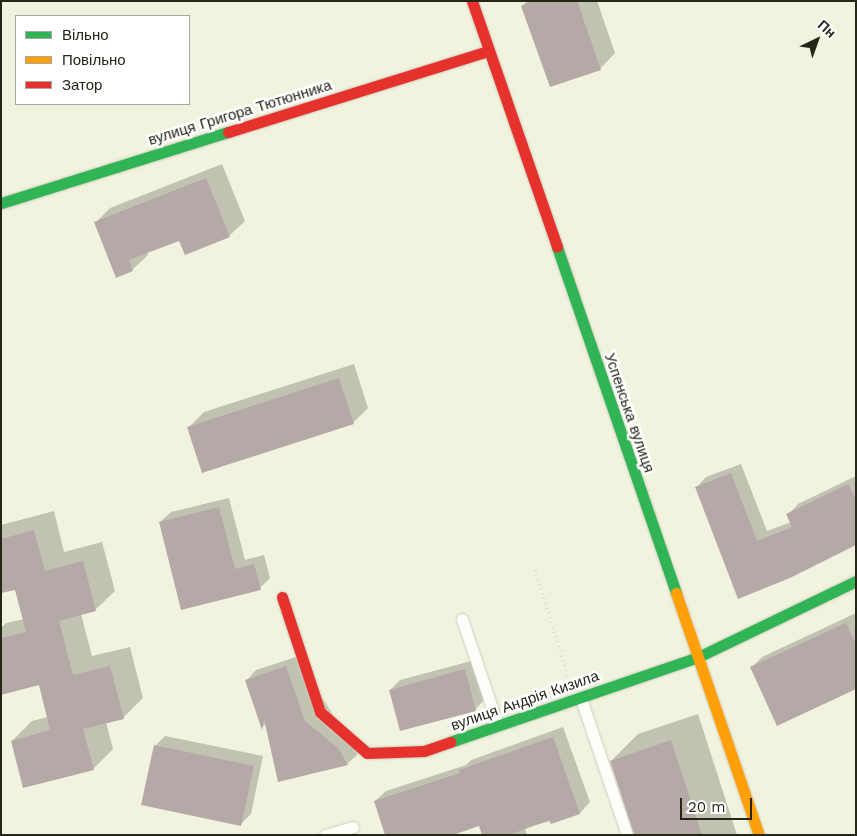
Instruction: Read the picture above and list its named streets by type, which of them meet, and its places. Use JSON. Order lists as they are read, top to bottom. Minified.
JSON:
{"streets":{"street":["вулиця Григора Тютюнника","Успенська вулиця","вулиця Андрія Кизила"]},"crossings":[["вулиця Григора Тютюнника","Успенська вулиця"],["Успенська вулиця","вулиця Андрія Кизила"]],"legend":["Вільно","Повільно","Затор"],"scale_bar":"20 m","north":"top right"}
